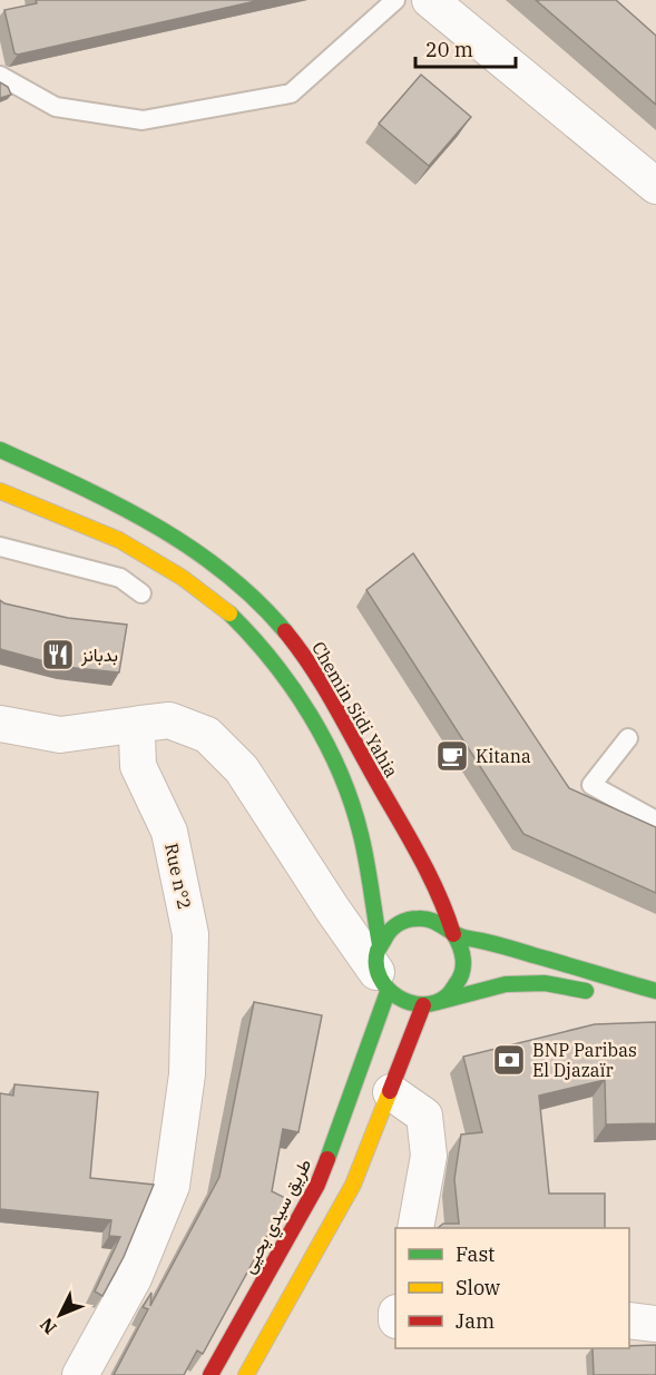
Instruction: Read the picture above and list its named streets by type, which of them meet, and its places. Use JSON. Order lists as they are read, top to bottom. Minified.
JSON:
{"streets":{"main road":["Chemin Sidi Yahia","طريق سيدي يحيى"],"street":["Rue n°2"]},"crossings":[["Chemin Sidi Yahia","طريق سيدي يحيى"]],"places":{"restaurant":["بدبانز"],"cafe":["Kitana"],"bank":["BNP Paribas El Djazaïr"]},"legend":["Fast","Slow","Jam"],"scale_bar":"20 m","north":"bottom left"}
